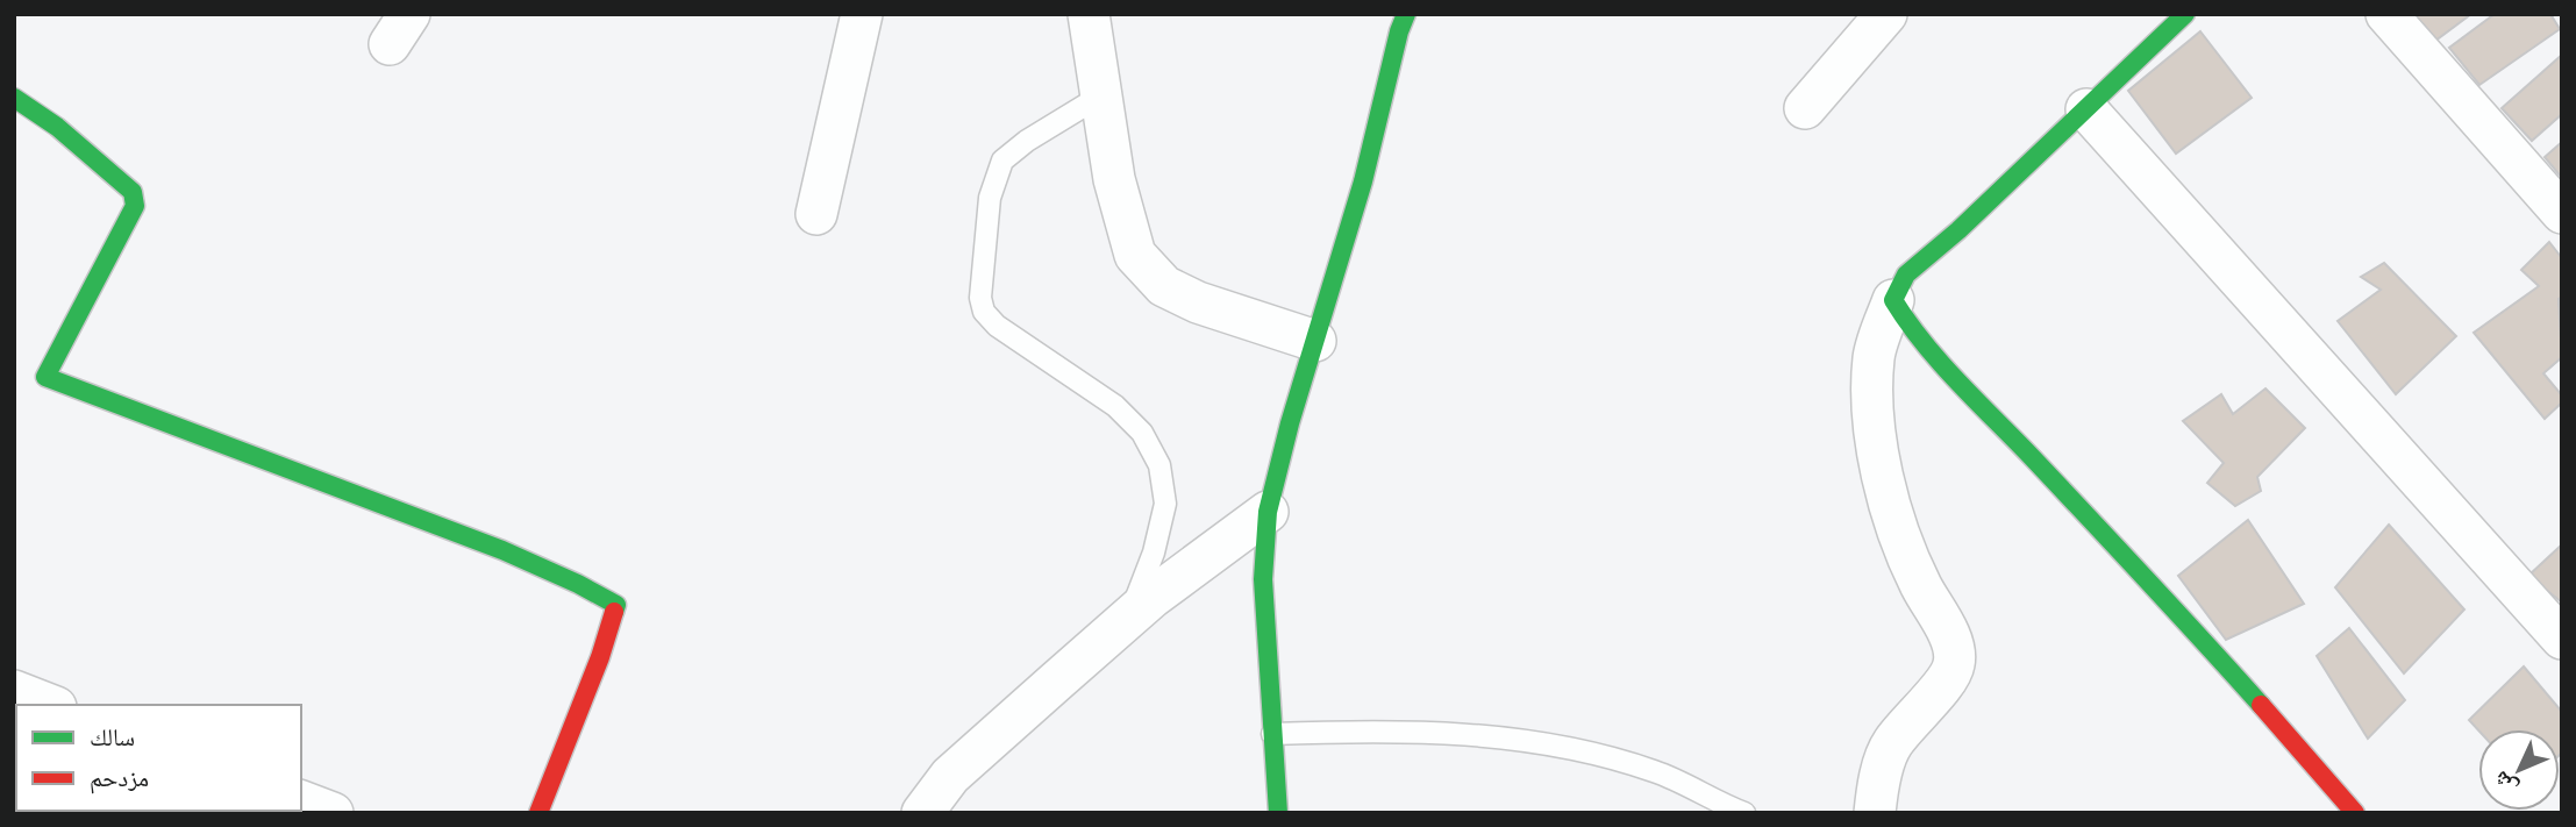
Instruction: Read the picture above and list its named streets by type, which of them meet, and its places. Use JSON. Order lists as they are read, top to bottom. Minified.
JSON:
{"legend":["سالك","مزدحم"],"north":"bottom left"}
